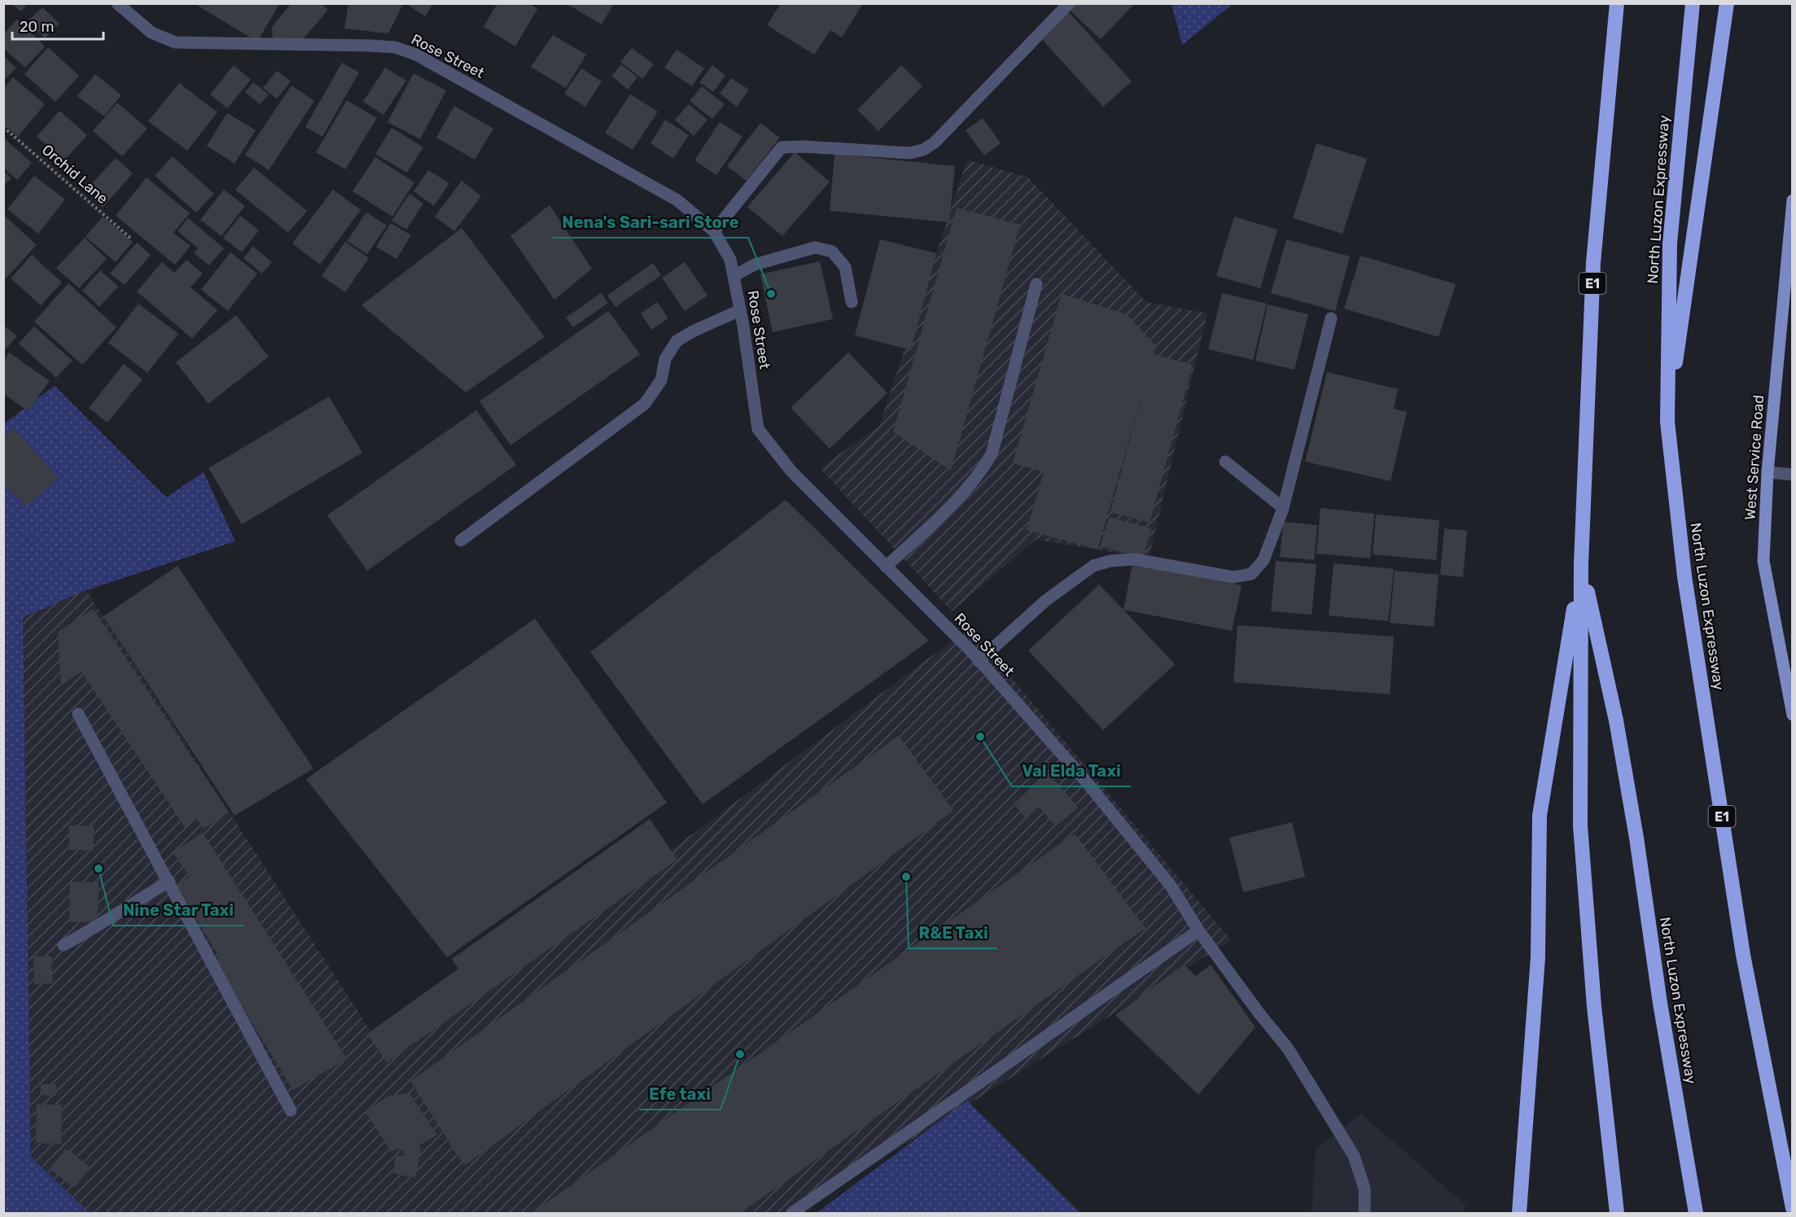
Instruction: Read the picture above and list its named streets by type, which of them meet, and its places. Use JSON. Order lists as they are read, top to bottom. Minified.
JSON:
{"streets":{"highway":["North Luzon Expressway","E1"],"main road":["West Service Road"],"street":["Rose Street"],"path":["Orchid Lane"]},"places":["Nena's Sari-sari Store","Val Elda Taxi","Nine Star Taxi","R&E Taxi","Efe taxi"],"scale_bar":"20 m"}
